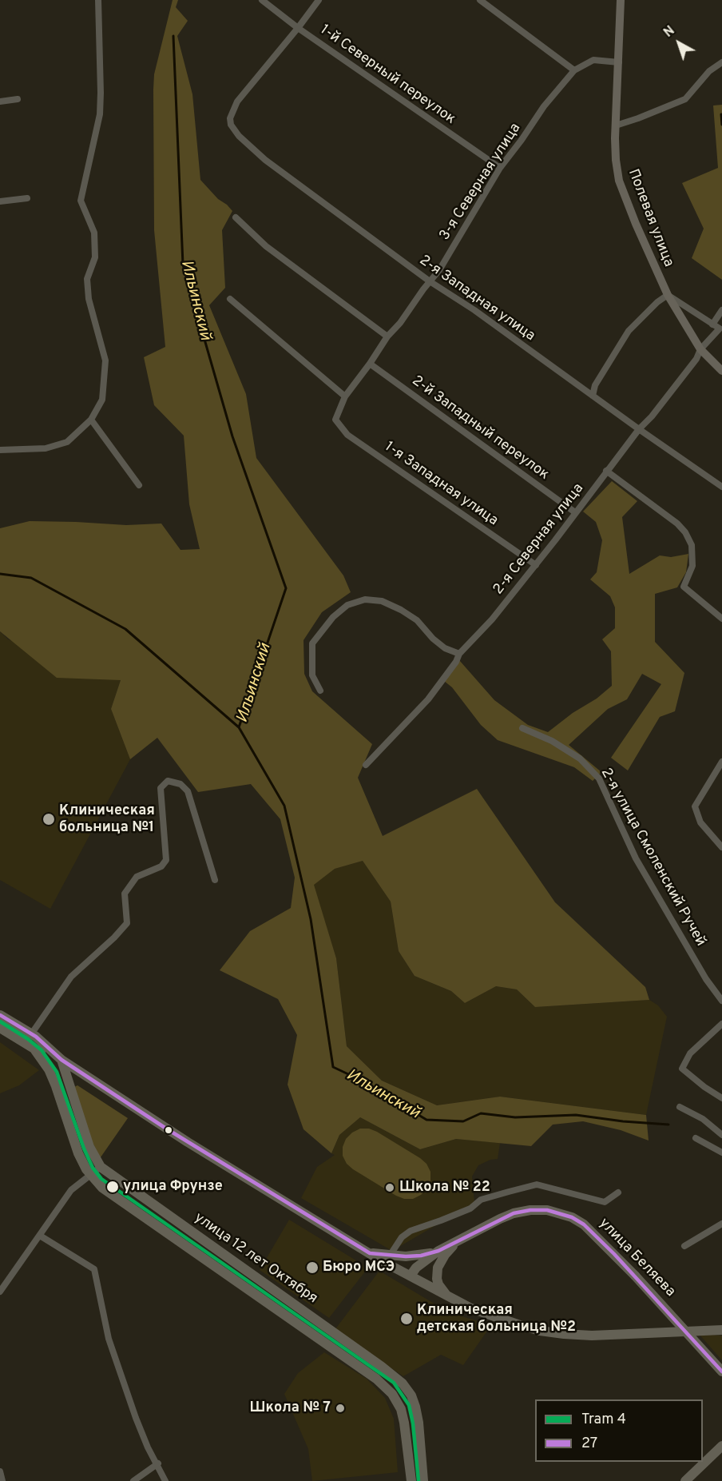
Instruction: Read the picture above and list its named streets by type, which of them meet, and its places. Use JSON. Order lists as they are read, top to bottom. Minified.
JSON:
{"streets":{"main road":["Полевая улица","улица Беляева","улица 12 лет Октября"],"street":["1-й Северный переулок","3-я Северная улица","2-я Западная улица","2-й Западный переулок","1-я Западная улица","2-я Северная улица","2-я улица Смоленский Ручей"]},"crossings":[["1-й Северный переулок","3-я Северная улица"],["1-й Северный переулок","2-я Западная улица"],["3-я Северная улица","Полевая улица"],["3-я Северная улица","2-я Западная улица"],["3-я Северная улица","2-й Западный переулок"],["3-я Северная улица","1-я Западная улица"],["Полевая улица","2-я Северная улица"],["2-я Западная улица","2-я Северная улица"],["2-й Западный переулок","2-я Северная улица"],["1-я Западная улица","2-я Северная улица"]],"water":["Ильинский"],"places":["Клиническая больница №1","улица Фрунзе","Школа № 22","Бюро МСЭ","Клиническая детская больница №2","Школа № 7"],"lines":["transit line 27","tram line 4"],"legend":["Tram 4","27"],"north":"top left"}
